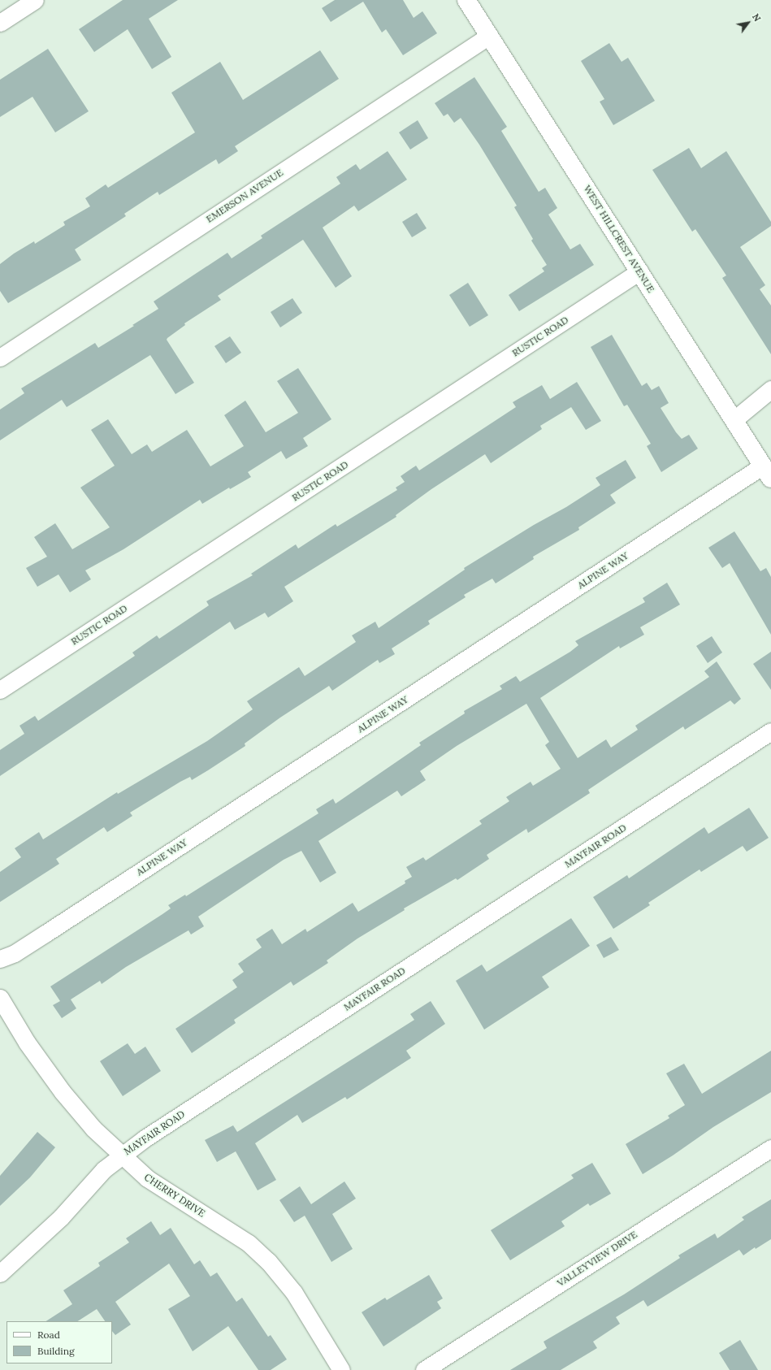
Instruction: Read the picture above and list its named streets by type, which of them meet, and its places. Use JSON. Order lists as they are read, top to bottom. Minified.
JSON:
{"streets":{"street":["EMERSON AVENUE","WEST HILLCREST AVENUE","RUSTIC ROAD","ALPINE WAY","MAYFAIR ROAD","CHERRY DRIVE","VALLEYVIEW DRIVE"]},"crossings":[["EMERSON AVENUE","WEST HILLCREST AVENUE"],["WEST HILLCREST AVENUE","RUSTIC ROAD"],["WEST HILLCREST AVENUE","ALPINE WAY"],["MAYFAIR ROAD","CHERRY DRIVE"]],"legend":["Road","Building"],"north":"top right"}
